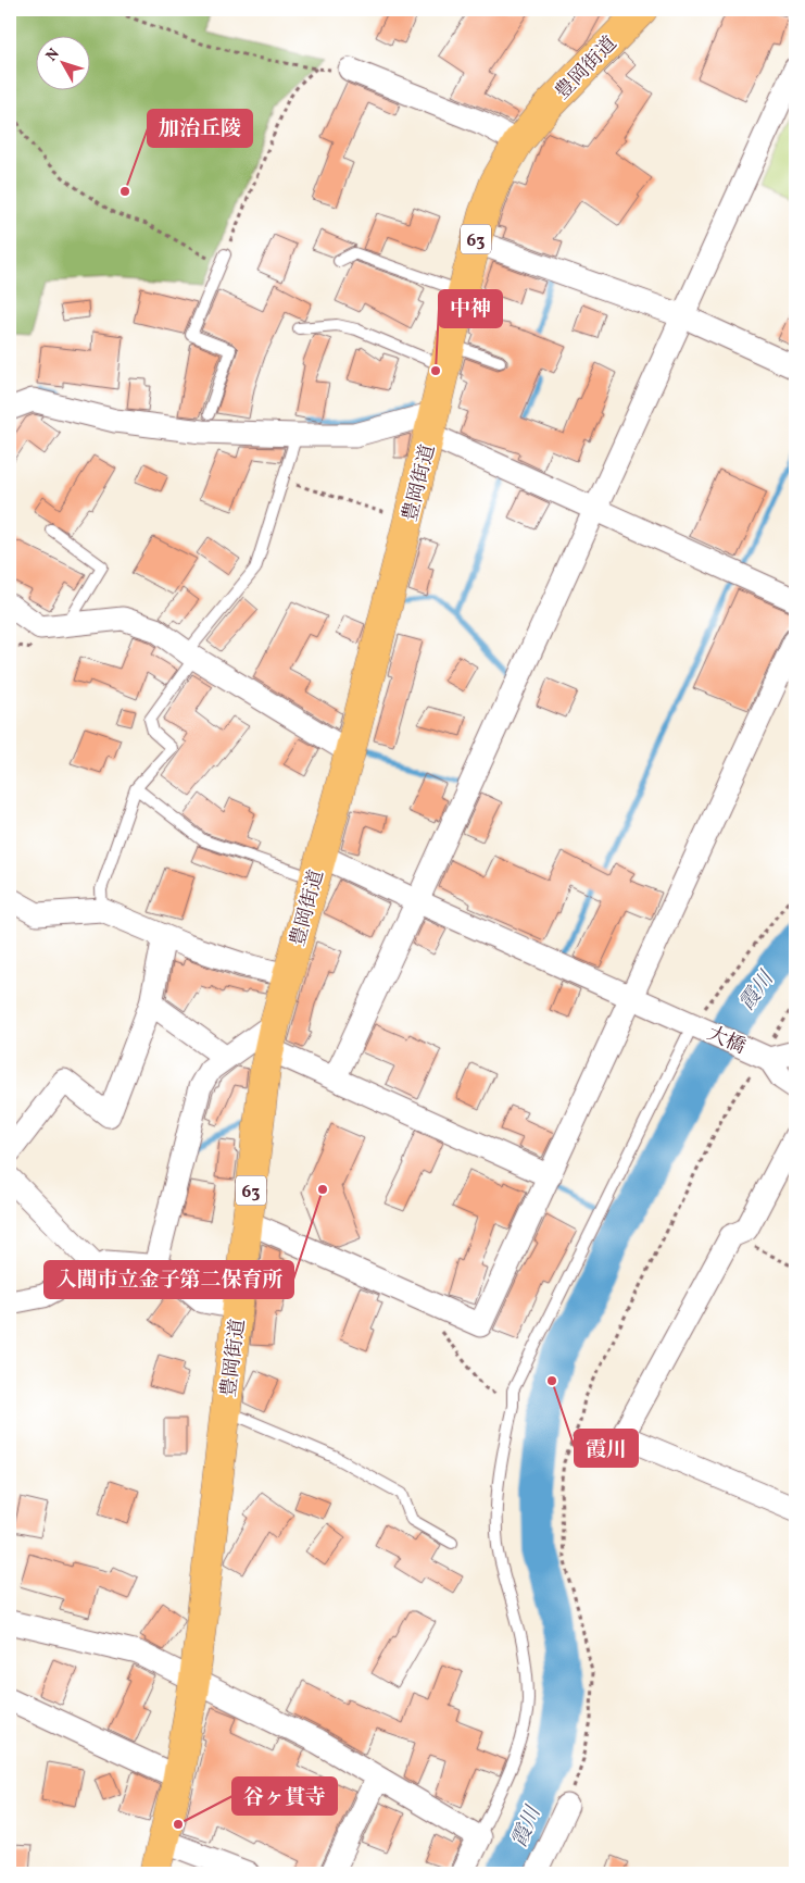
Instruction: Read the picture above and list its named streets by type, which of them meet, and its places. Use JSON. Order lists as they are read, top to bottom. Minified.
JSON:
{"streets":{"main road":["豊岡街道","63"],"street":["大橋"]},"crossings":[["豊岡街道","大橋"]],"water":["霞川"],"places":["加治丘陵","中神","入間市立金子第二保育所","霞川","谷ヶ貫寺"],"north":"top left"}
